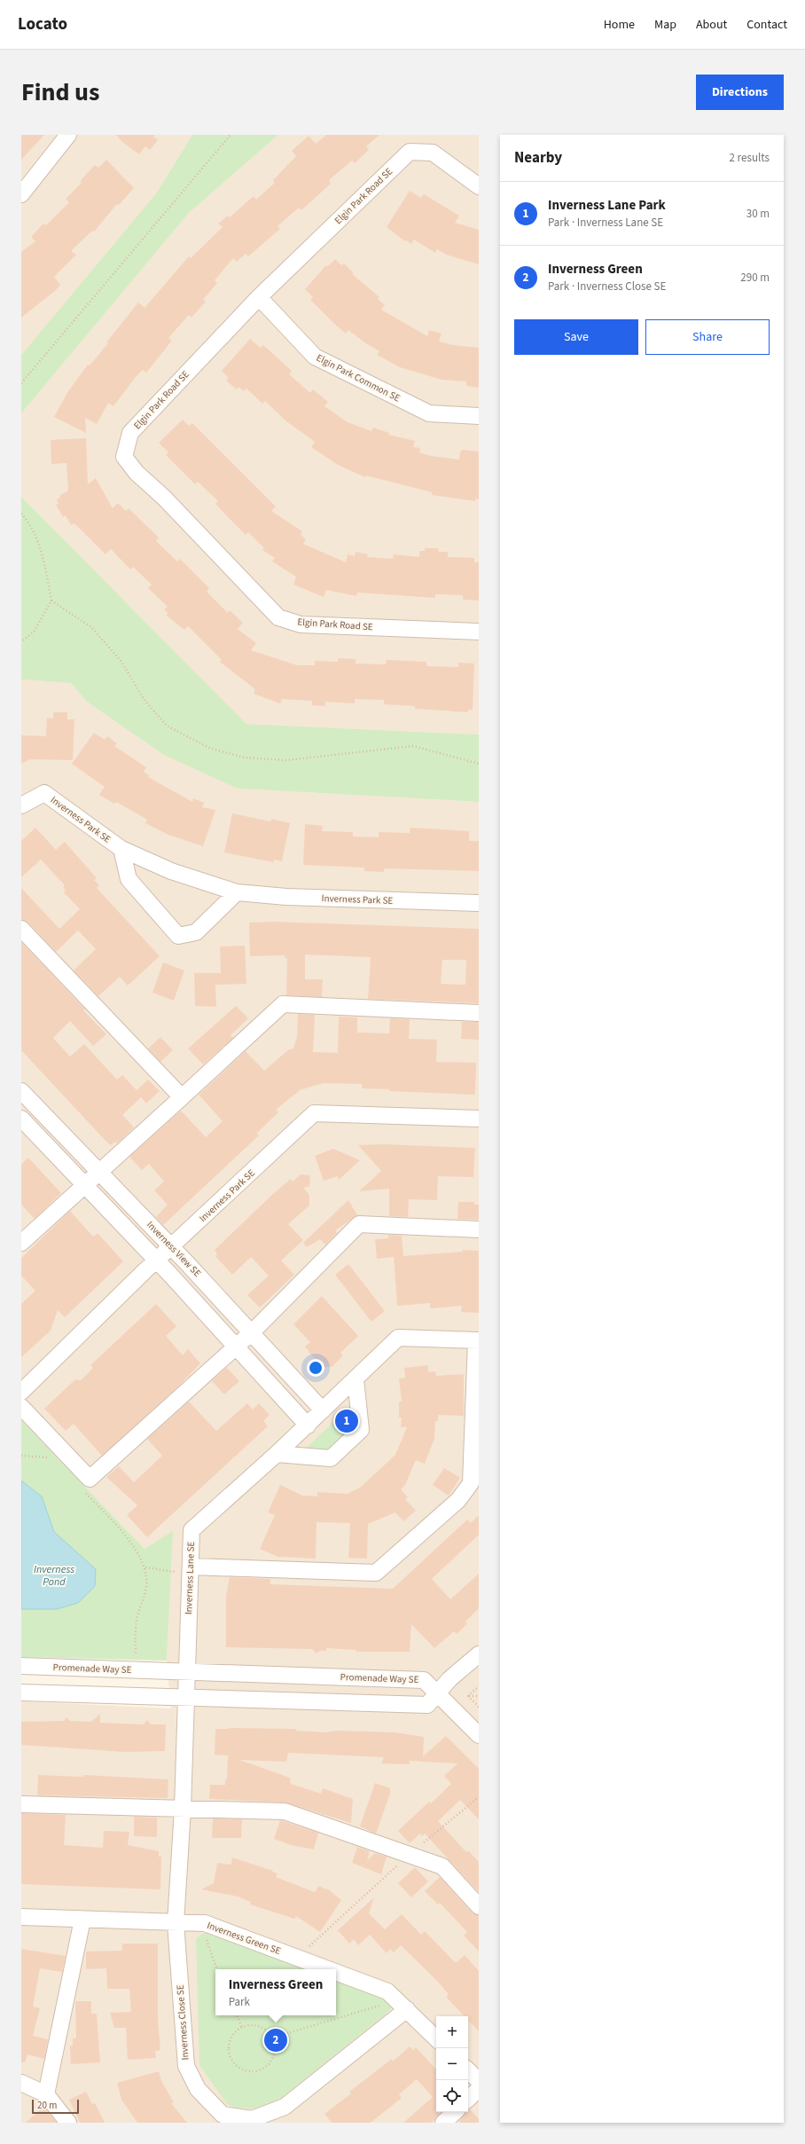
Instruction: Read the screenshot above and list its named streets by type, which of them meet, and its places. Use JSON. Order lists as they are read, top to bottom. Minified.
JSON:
{"streets":{"street":["Elgin Park Road SE","Elgin Park Common SE","Inverness Park SE","Inverness View SE","Inverness Lane SE","Promenade Way SE","Inverness Green SE","Inverness Close SE"]},"crossings":[["Elgin Park Road SE","Elgin Park Common SE"],["Inverness Park SE","Inverness View SE"],["Inverness View SE","Inverness Lane SE"],["Inverness Lane SE","Promenade Way SE"],["Inverness Lane SE","Inverness Close SE"],["Inverness Green SE","Inverness Close SE"]],"water":["Inverness Pond"],"scale_bar":"20 m","page":{"header":"Locato","nav":["Home","Map","About","Contact"],"title":"Find us","buttons":["Directions",["Save","Share"]],"heading":["Nearby","2 results"],"list":[{"mark":"1","name":"Inverness Lane Park","note":"Park · Inverness Lane SE","value":"30 m"},{"mark":"2","name":"Inverness Green","note":"Park · Inverness Close SE","value":"290 m"}],"pins":["1","2"],"popup":["Inverness Green","Park"],"map_buttons":["+","−"],"scale":"20 m"}}
